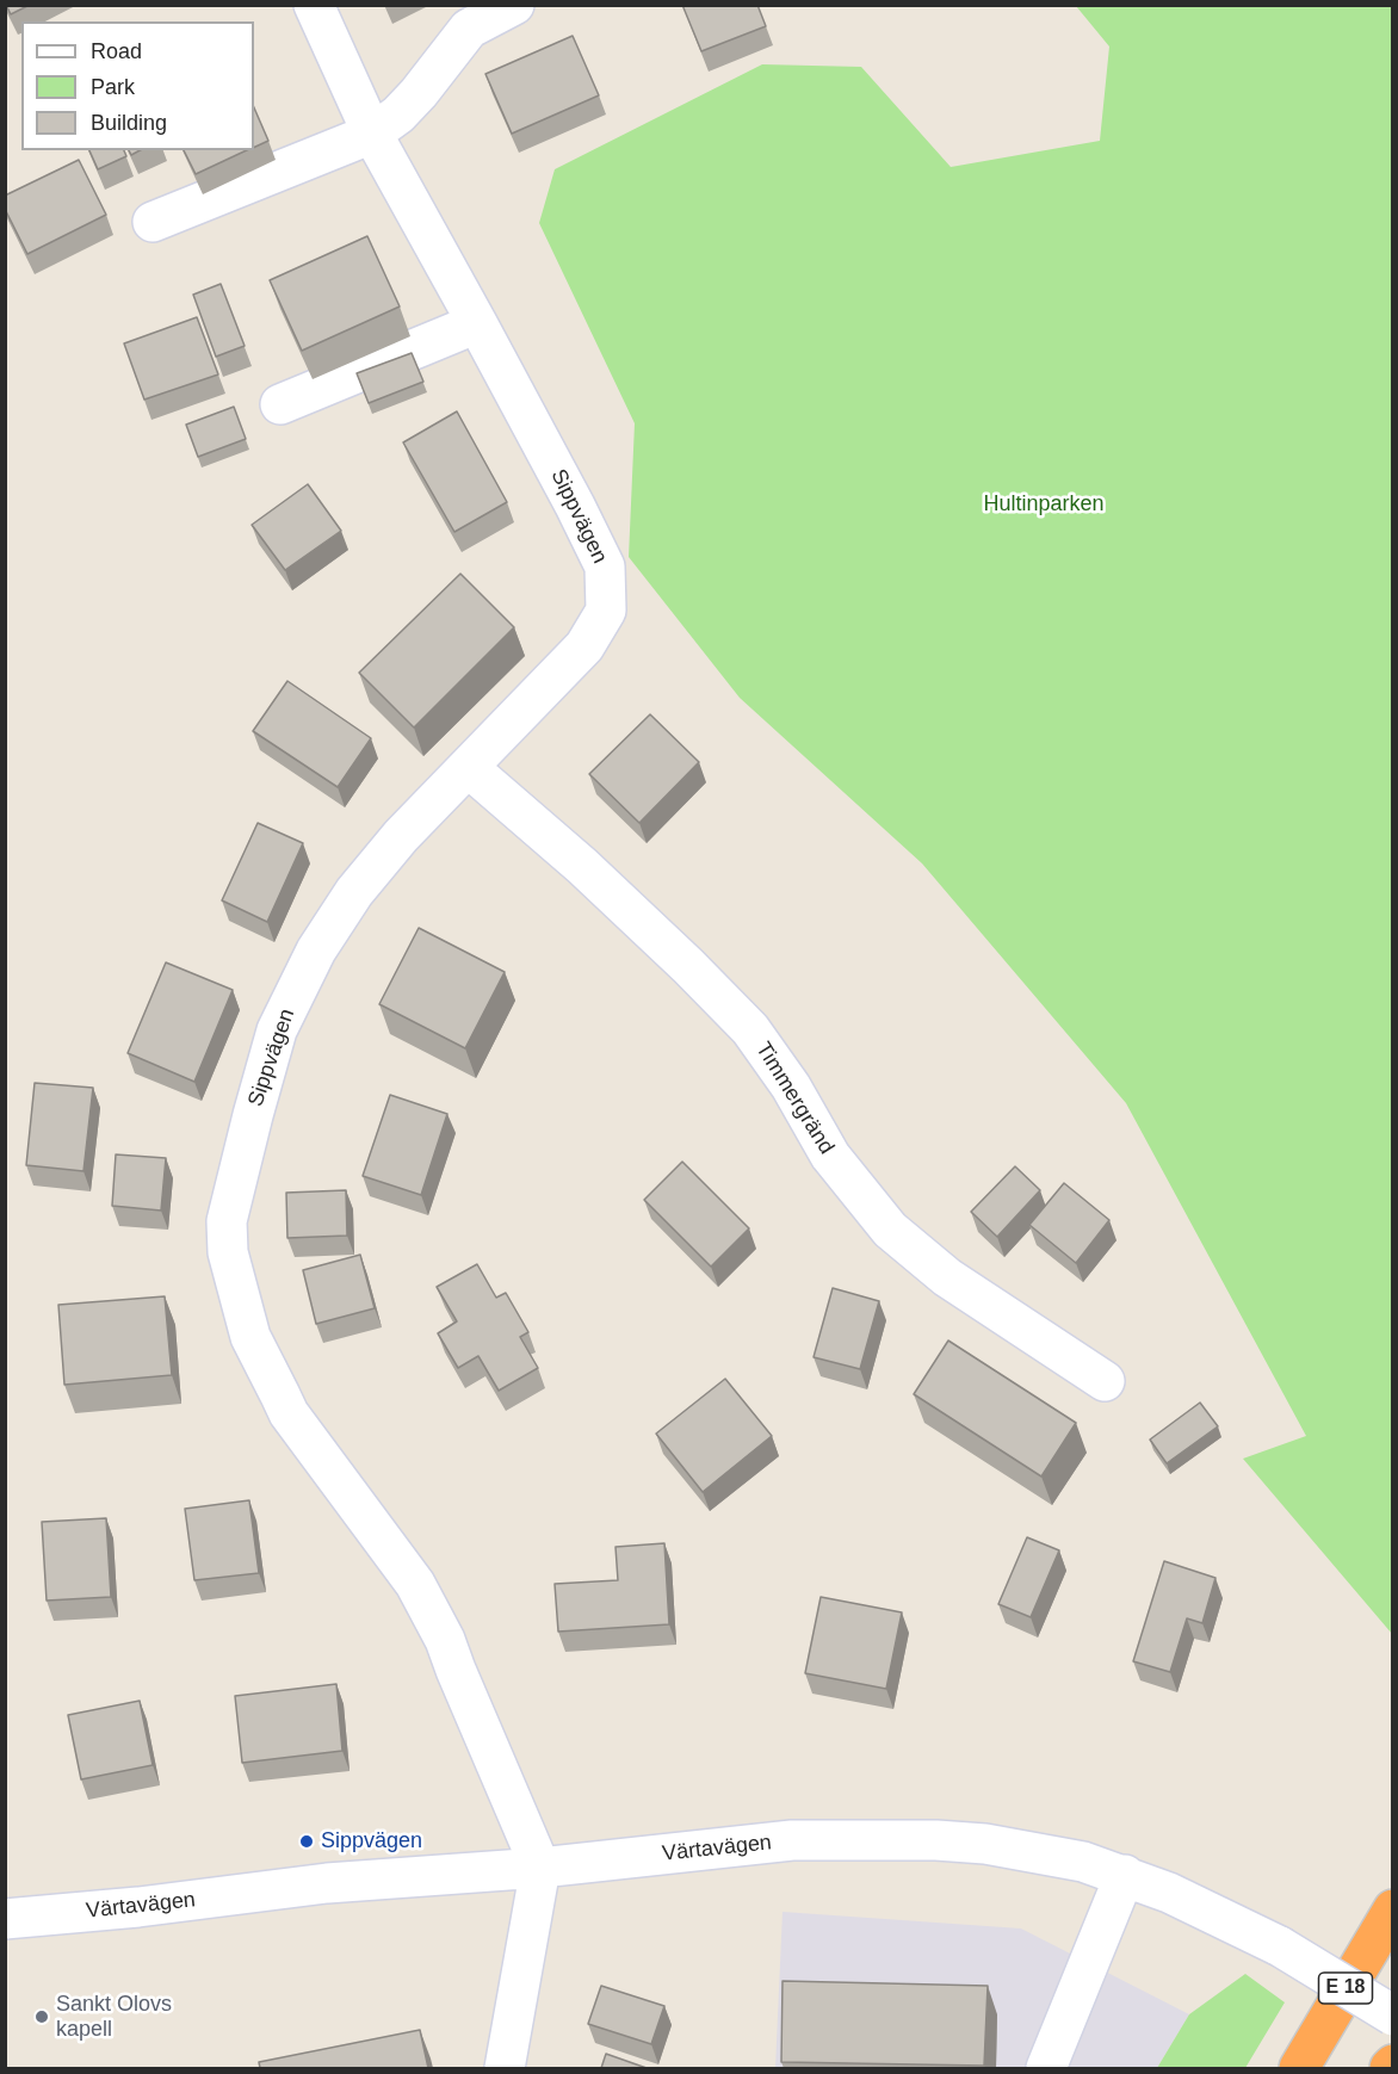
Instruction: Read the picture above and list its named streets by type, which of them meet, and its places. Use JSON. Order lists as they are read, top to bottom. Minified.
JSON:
{"streets":{"highway":["E 18"],"street":["Sippvägen","Timmergränd","Värtavägen"]},"crossings":[["Sippvägen","Timmergränd"],["Sippvägen","Värtavägen"]],"parks":["Hultinparken"],"places":["Sippvägen","Sankt Olovs kapell"],"legend":["Road","Park","Building"]}
